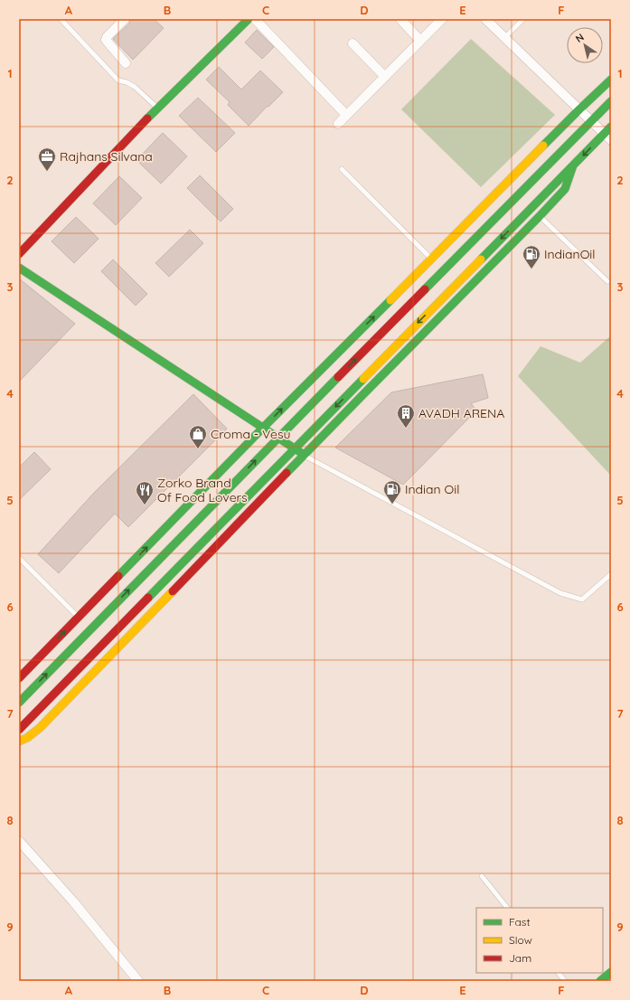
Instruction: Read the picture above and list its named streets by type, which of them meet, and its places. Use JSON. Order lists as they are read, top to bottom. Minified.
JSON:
{"places":{"office":["Rajhans Silvana"],"fuel station":["IndianOil","Indian Oil"],"building":["AVADH ARENA"],"shop":["Croma - Vesu"],"restaurant":["Zorko Brand Of Food Lovers"]},"legend":["Fast","Slow","Jam"],"north":"top left","grid":{"columns":["A","B","C","D","E","F"],"rows":["1","2","3","4","5","6","7","8","9"]}}
